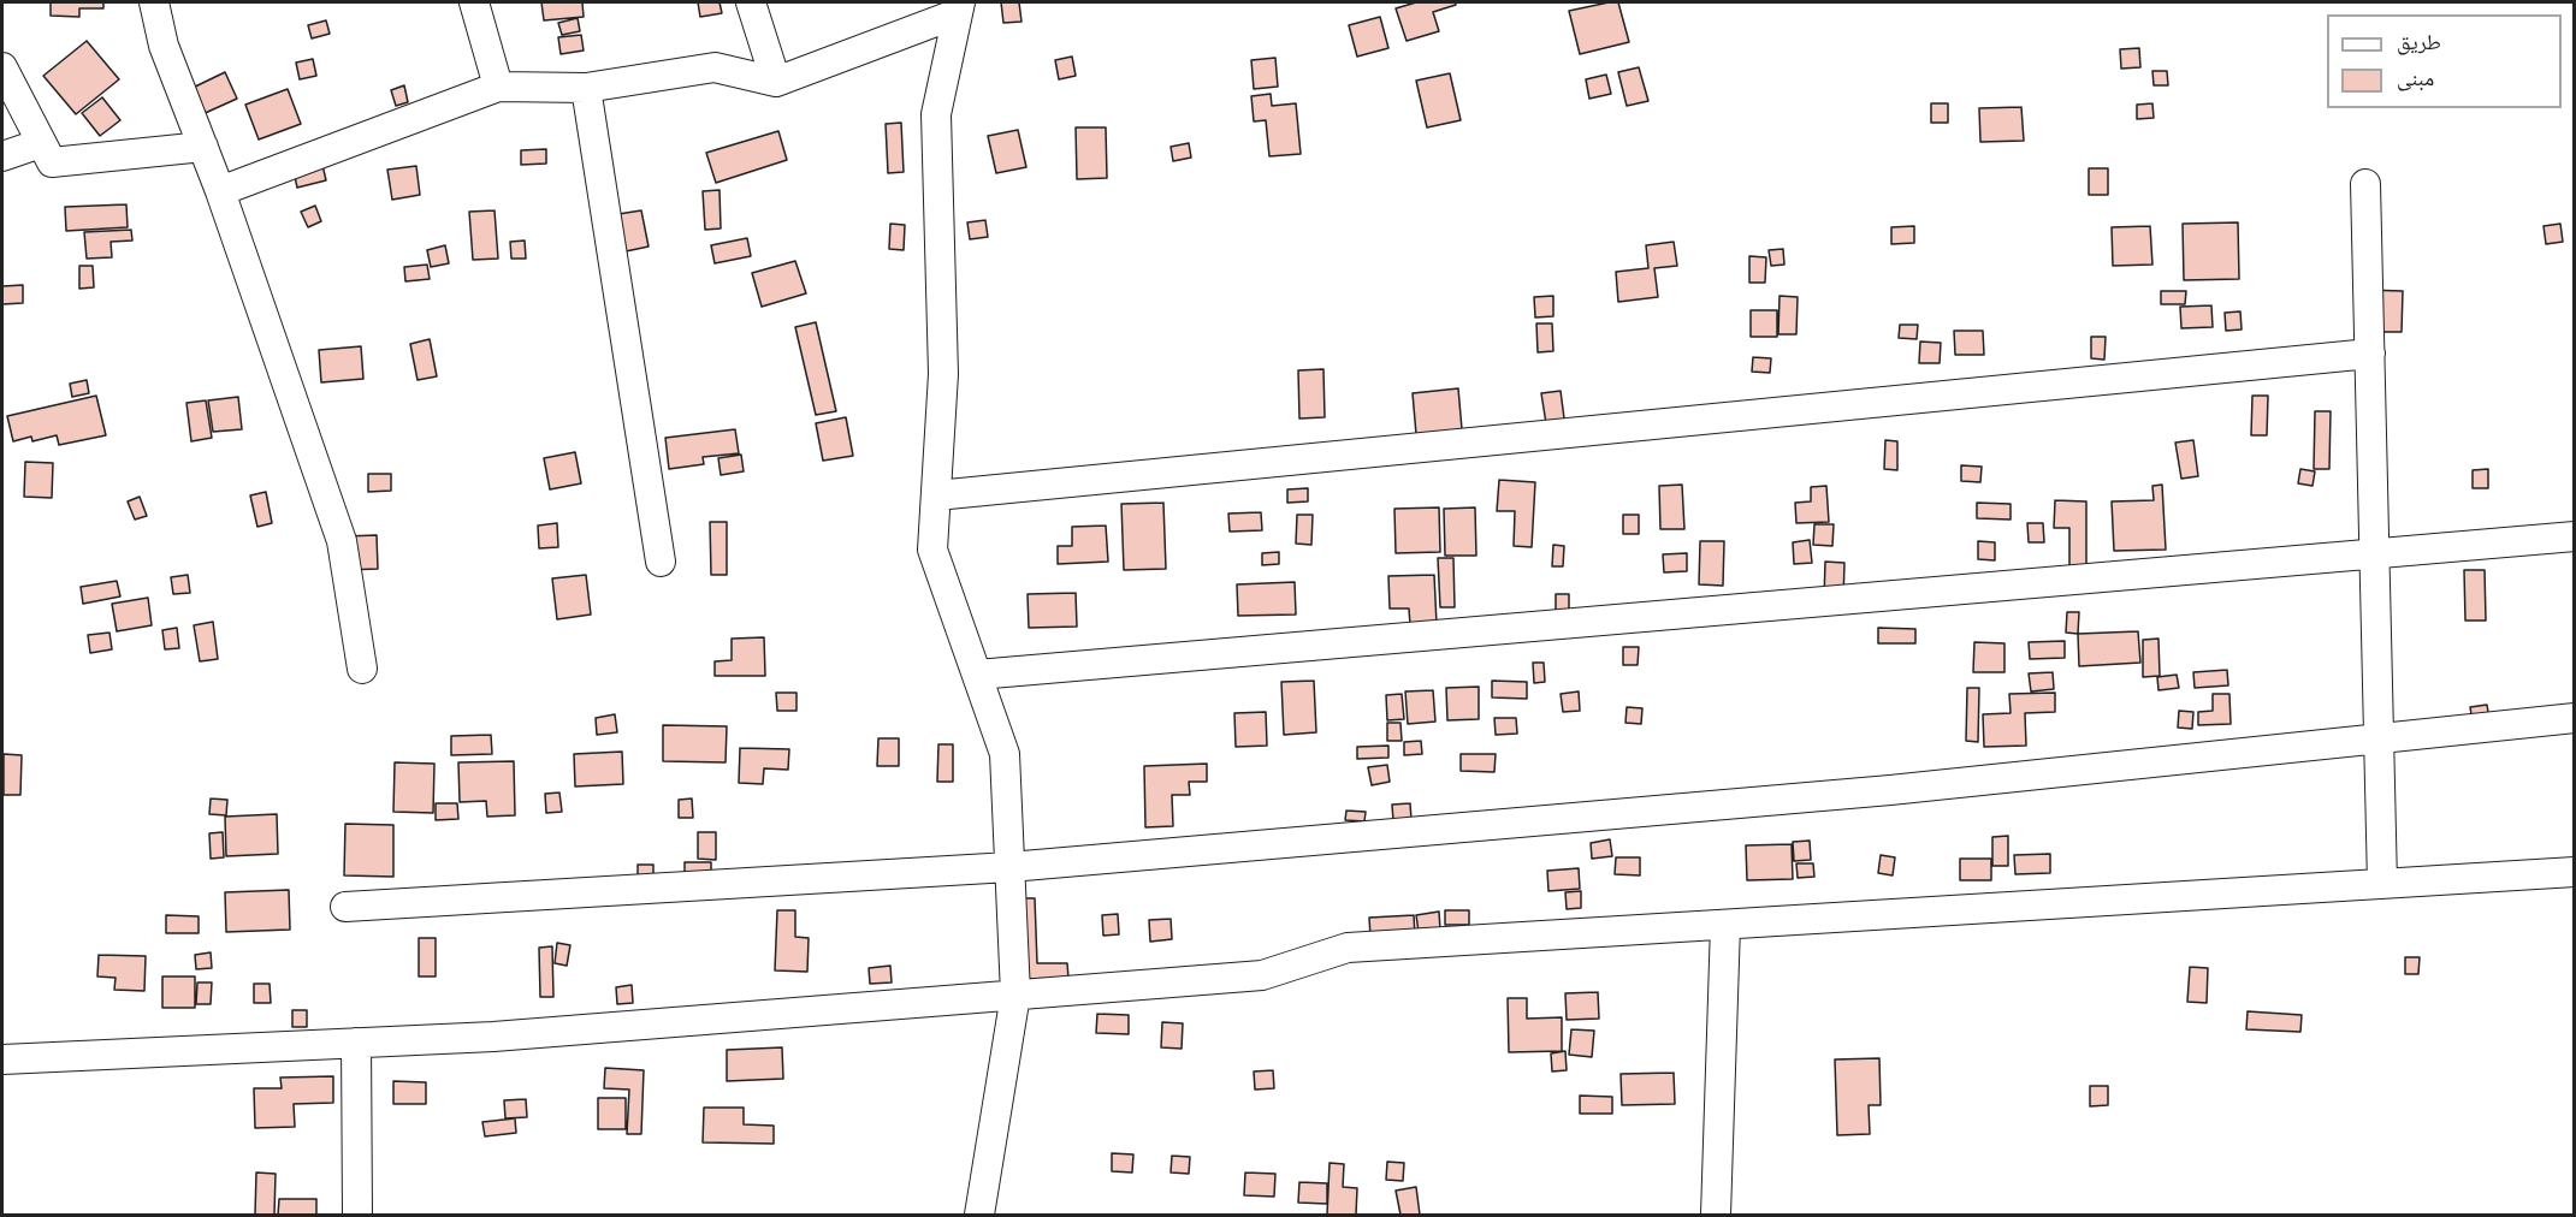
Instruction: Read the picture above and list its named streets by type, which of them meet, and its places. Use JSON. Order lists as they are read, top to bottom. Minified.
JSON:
{"legend":["طريق","مبنى"]}
